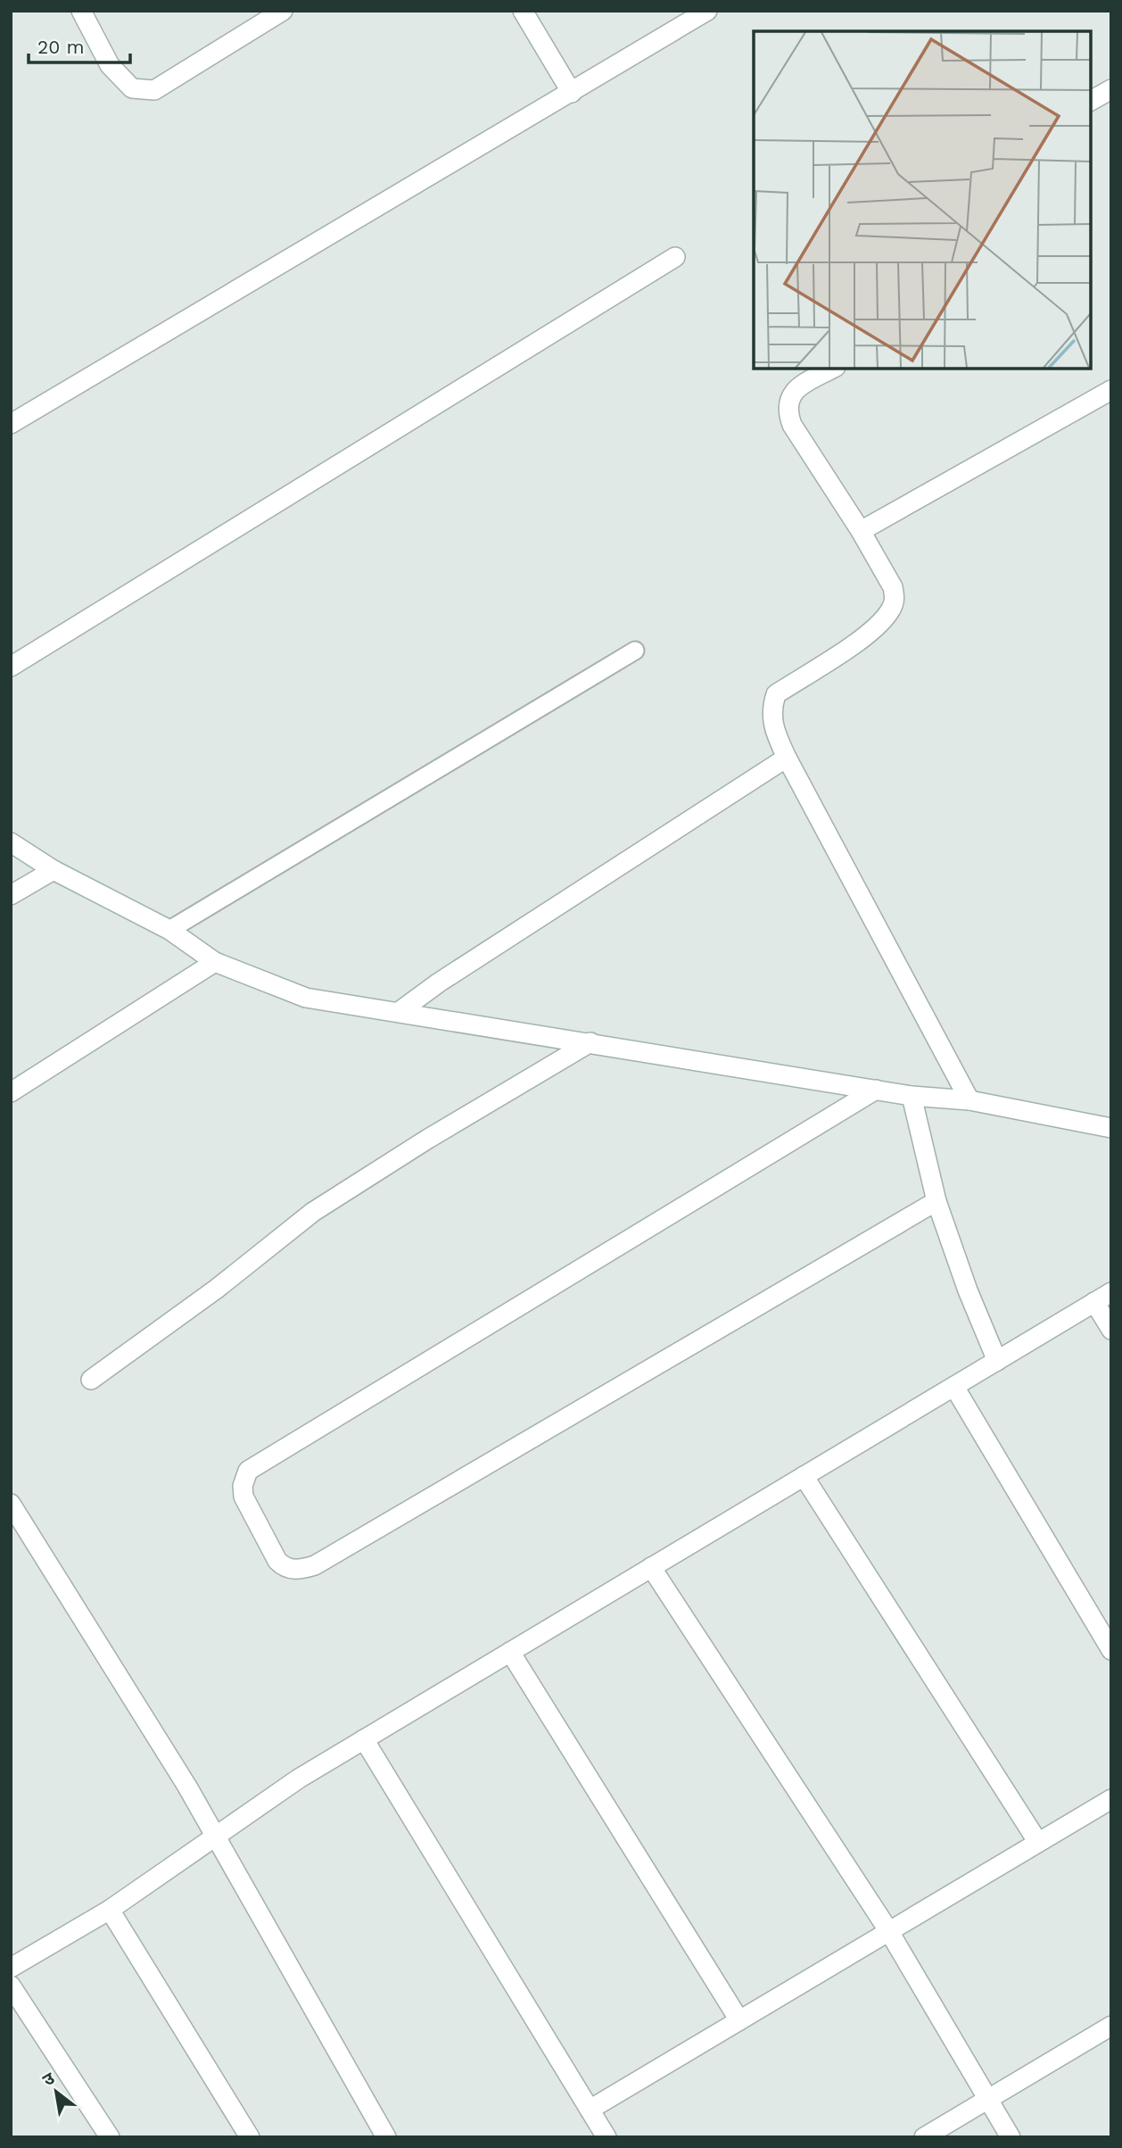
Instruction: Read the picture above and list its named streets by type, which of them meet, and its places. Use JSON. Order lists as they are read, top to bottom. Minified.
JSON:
{"scale_bar":"20 m","north":"top left"}
